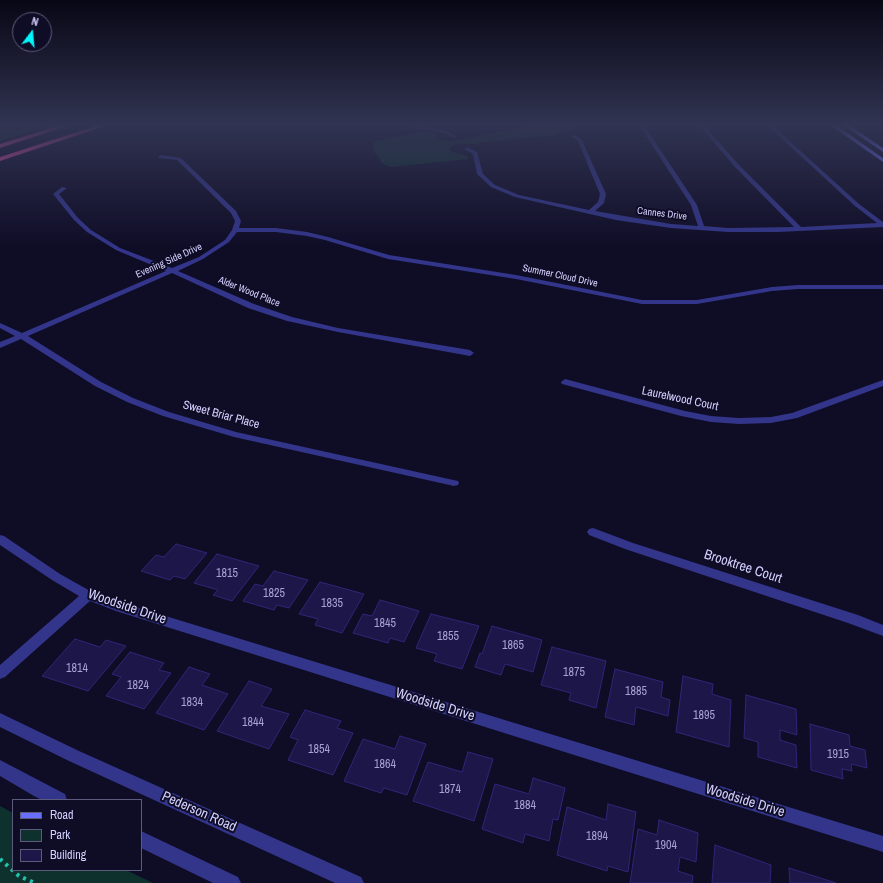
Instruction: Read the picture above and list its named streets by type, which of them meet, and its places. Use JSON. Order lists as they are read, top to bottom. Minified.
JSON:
{"streets":{"street":["Cannes Drive","Evening Side Drive","Summer Cloud Drive","Alder Wood Place","Laurelwood Court","Sweet Briar Place","Brooktree Court","Woodside Drive","Pederson Road"]},"crossings":[["Evening Side Drive","Summer Cloud Drive"],["Evening Side Drive","Alder Wood Place"],["Evening Side Drive","Sweet Briar Place"]],"house_numbers":["1815","1825","1835","1845","1855","1865","1814","1875","1824","1885","1834","1895","1844","1854","1915","1864","1874","1884","1894","1904"],"legend":["Road","Park","Building"],"north":"top"}
